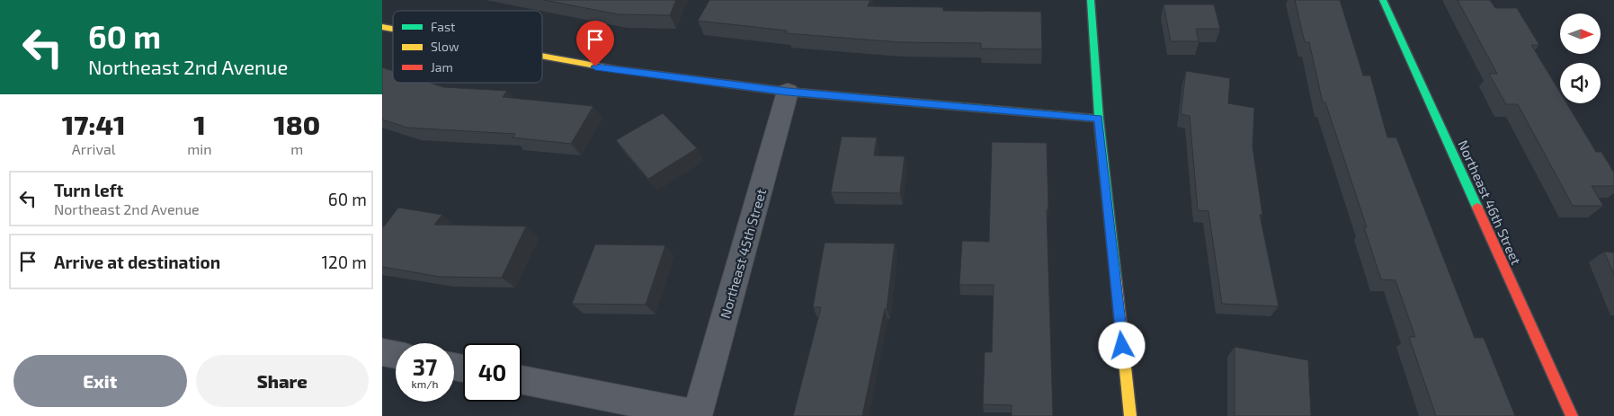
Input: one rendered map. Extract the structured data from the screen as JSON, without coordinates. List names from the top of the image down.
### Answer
{
  "streets": {
    "street": ["Northeast 46th Street", "Northeast 45th Street"]
  },
  "legend": ["Fast", "Slow", "Jam"],
  "north": "right",
  "page": {
    "turn": ["60 m", "Northeast 2nd Avenue"],
    "eta": [
      "17:41",
      "Arrival",
      "1",
      "min",
      "180",
      "m"
    ],
    "list": [
      {
        "name": "Turn left",
        "note": "Northeast 2nd Avenue",
        "value": "60 m"
      },
      {
        "name": "Arrive at destination",
        "value": "120 m"
      }
    ],
    "speed": "37 km/h",
    "limit": "40",
    "buttons": ["Exit", "Share"]
  }
}
